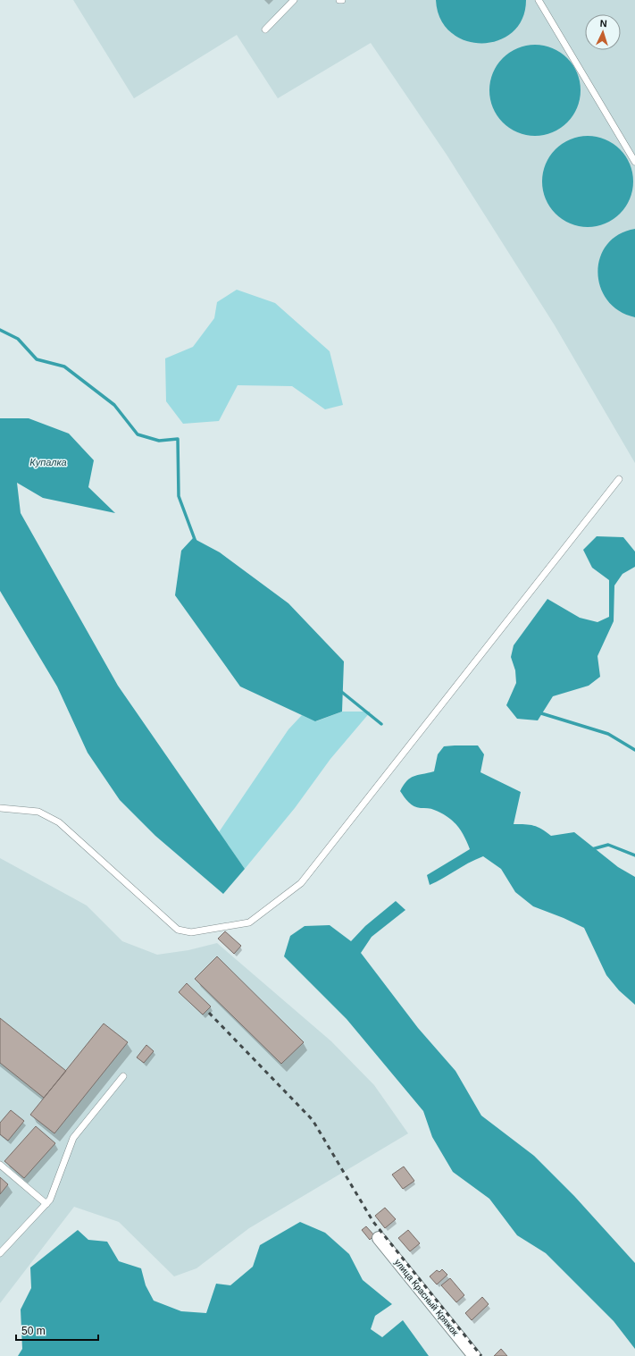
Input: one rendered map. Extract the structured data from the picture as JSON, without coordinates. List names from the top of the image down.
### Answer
{
  "streets": {
    "street": ["улица Красный Кряжок"]
  },
  "water": ["Купалка"],
  "scale_bar": "50 m",
  "north": "top"
}
